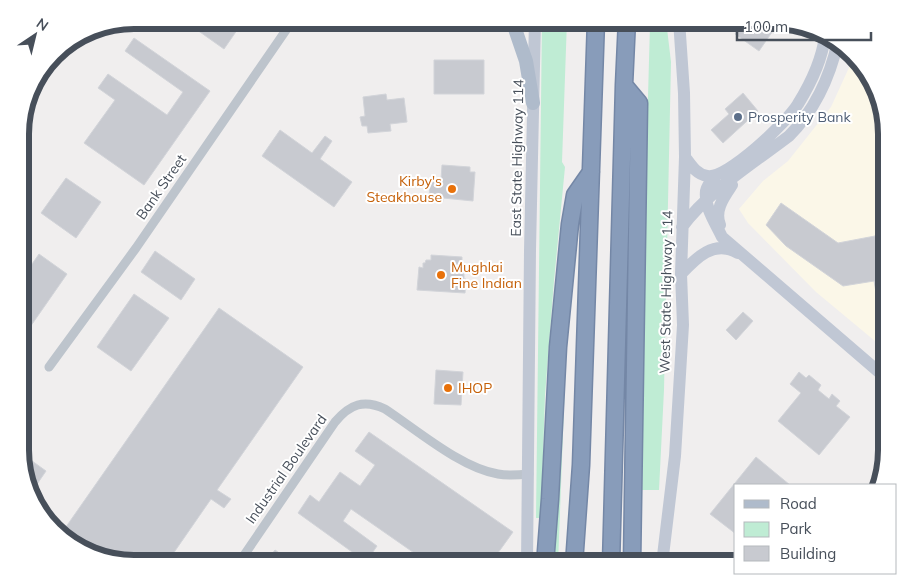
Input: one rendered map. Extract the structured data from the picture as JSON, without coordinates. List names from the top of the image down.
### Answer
{
  "streets": {
    "main road": ["East State Highway 114", "West State Highway 114"],
    "street": ["Bank Street", "Industrial Boulevard"]
  },
  "crossings": [
    ["East State Highway 114", "Industrial Boulevard"]
  ],
  "places": [
    "Prosperity Bank",
    "Kirby's Steakhouse",
    "Mughlai Fine Indian",
    "IHOP"
  ],
  "legend": ["Road", "Park", "Building"],
  "scale_bar": "100 m",
  "north": "top right"
}
